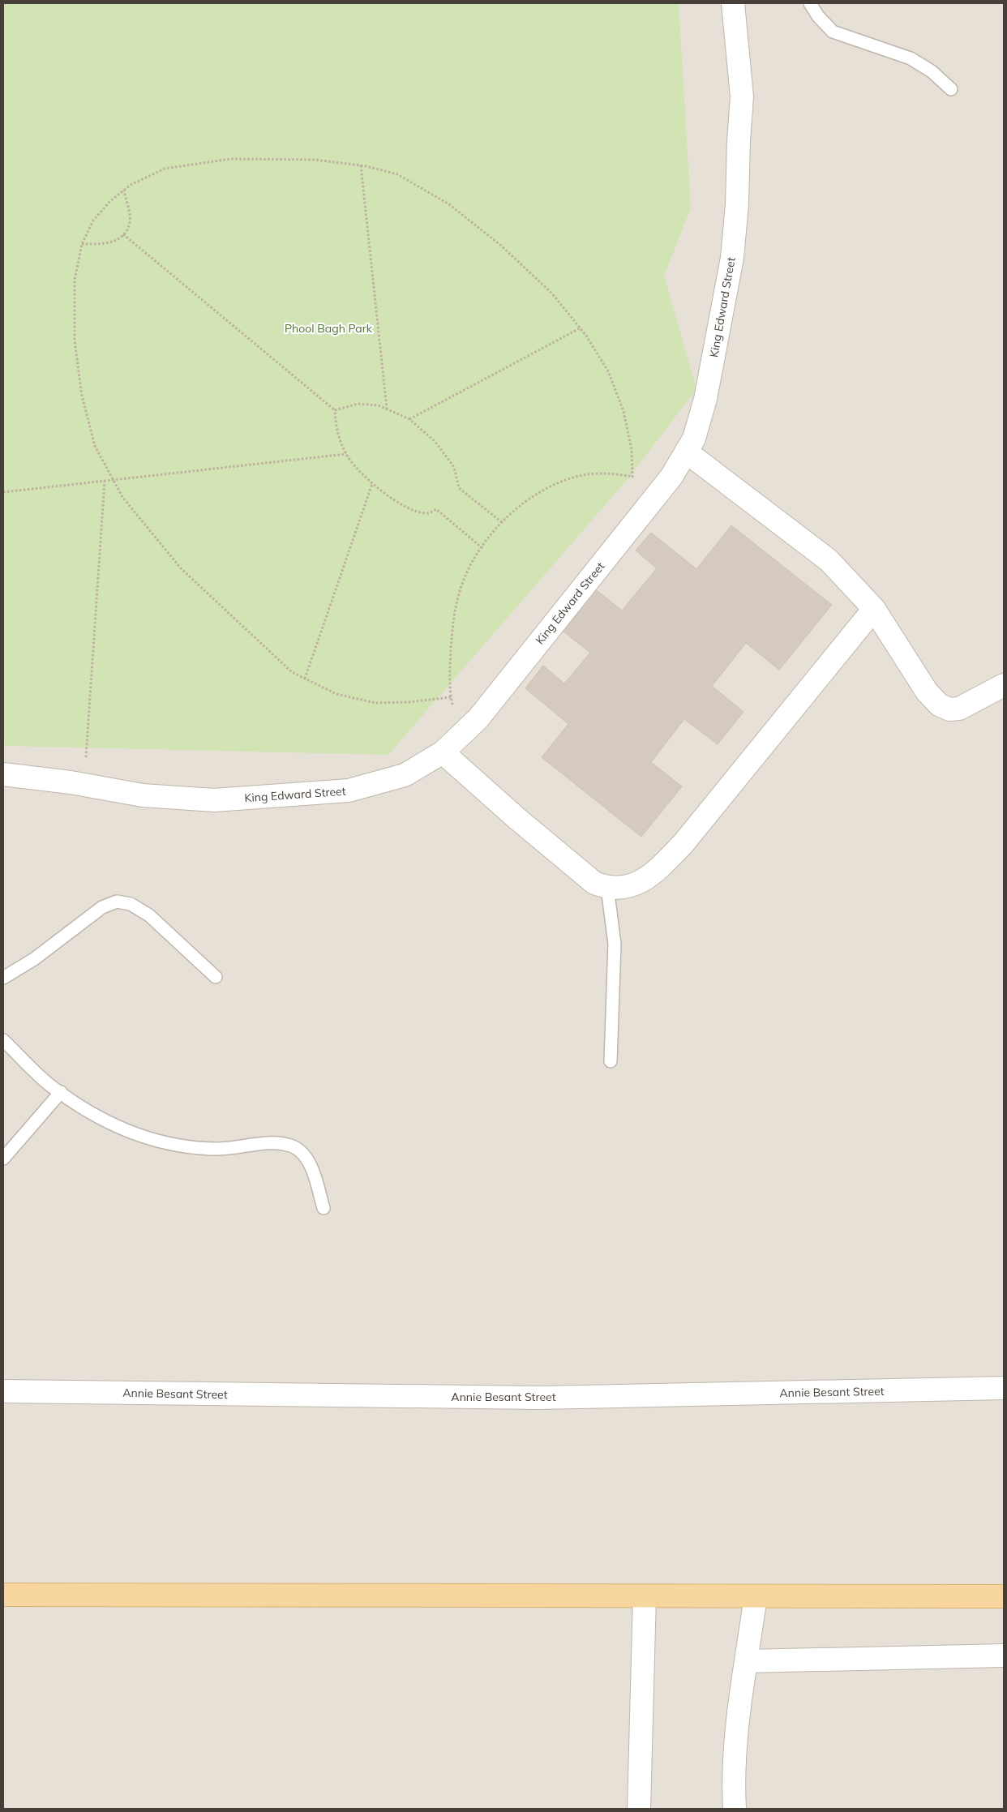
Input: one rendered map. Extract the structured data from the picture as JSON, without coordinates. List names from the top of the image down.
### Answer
{
  "streets": {
    "street": ["King Edward Street", "Annie Besant Street"]
  },
  "parks": ["Phool Bagh Park"]
}
